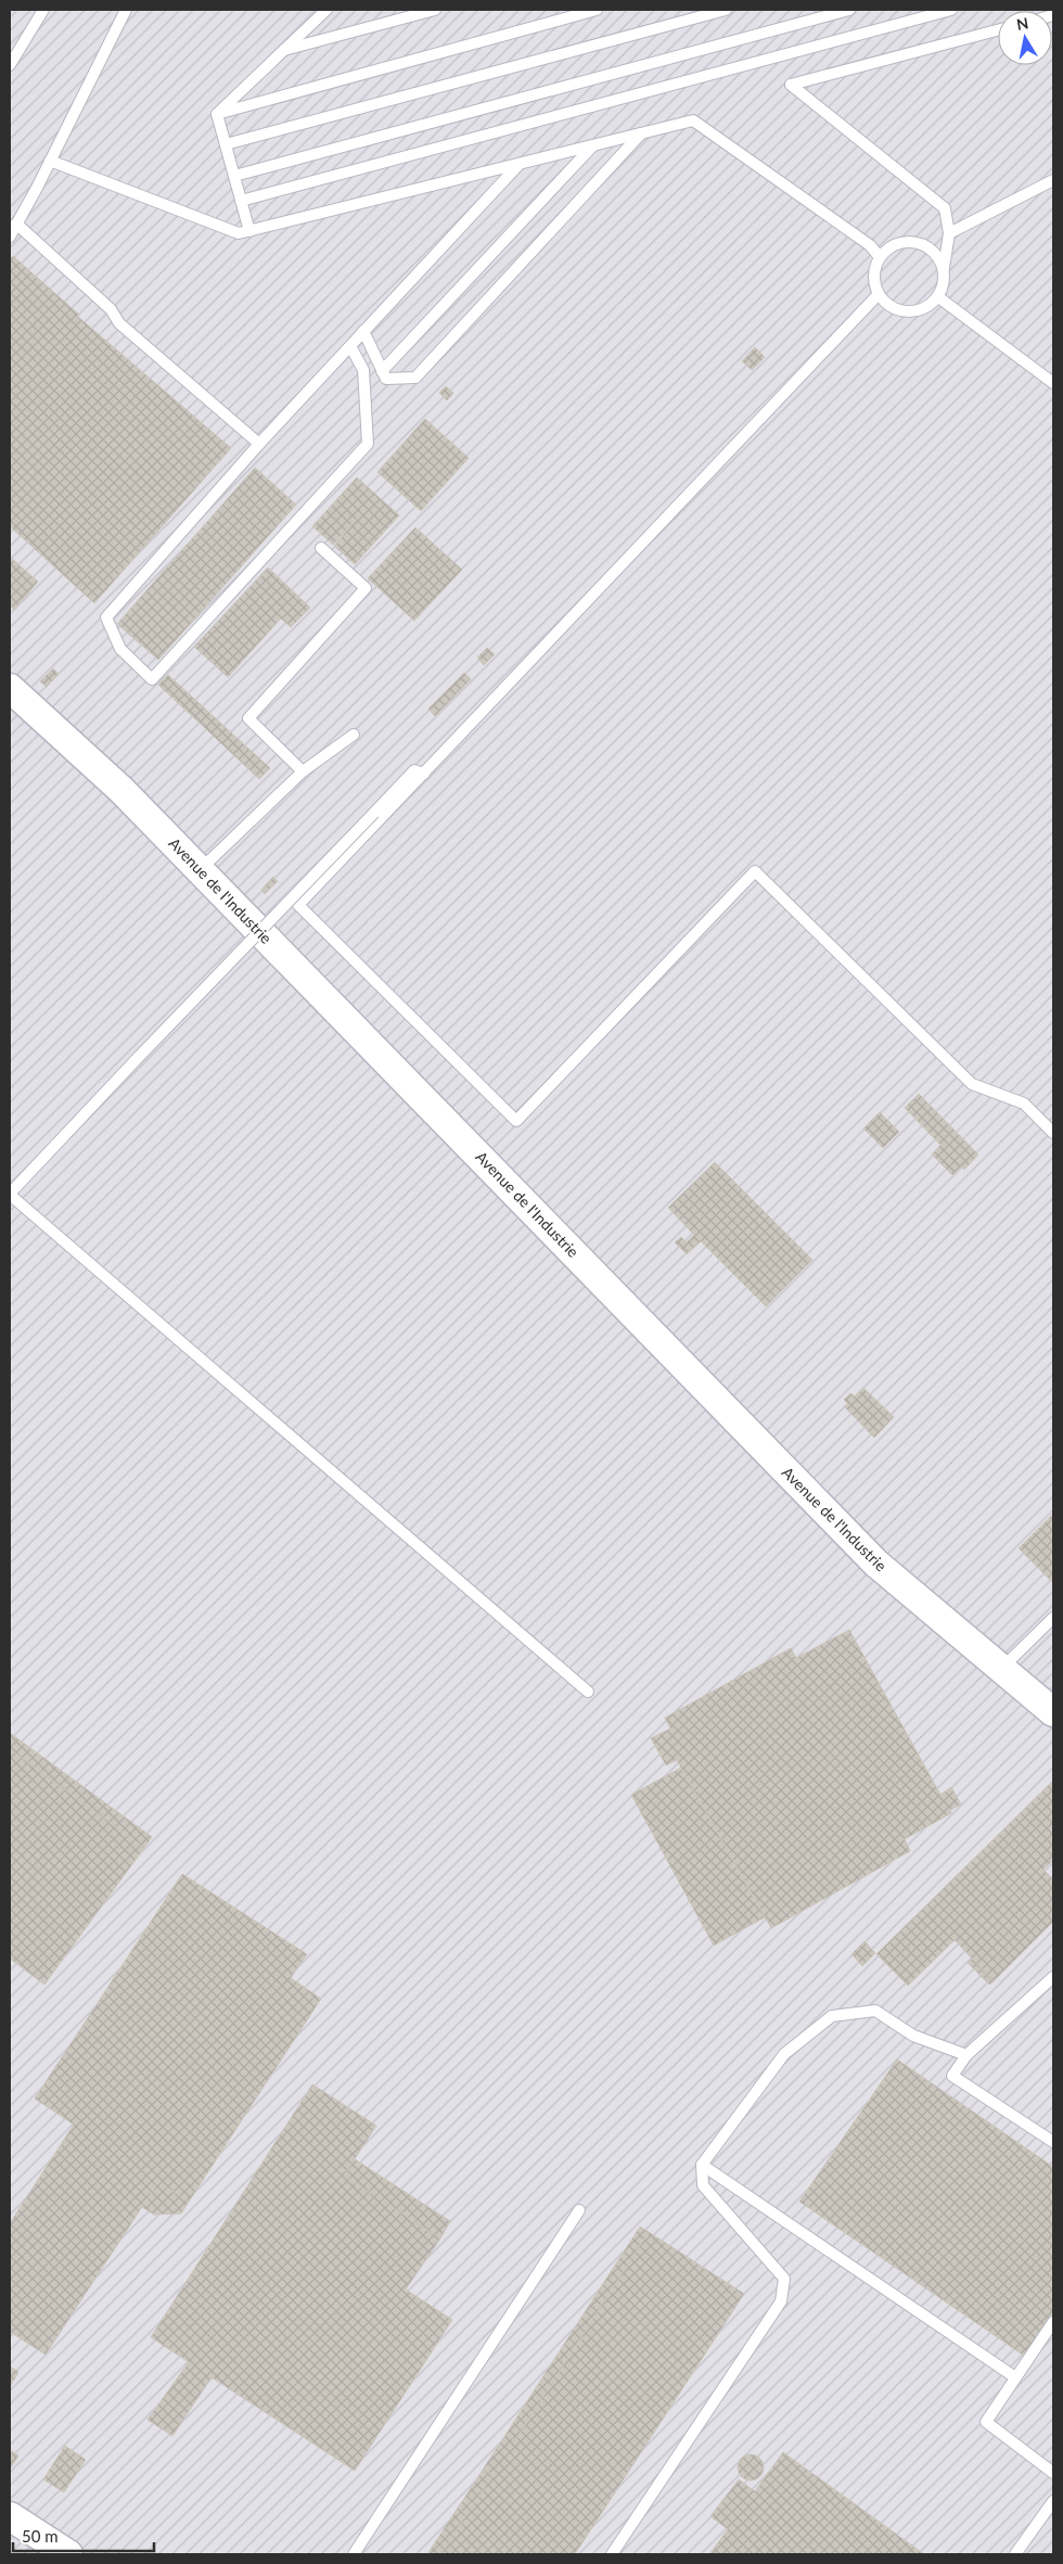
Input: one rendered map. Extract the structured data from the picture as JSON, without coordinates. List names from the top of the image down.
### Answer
{
  "streets": {
    "street": ["Avenue de l'Industrie"]
  },
  "scale_bar": "50 m",
  "north": "top"
}
